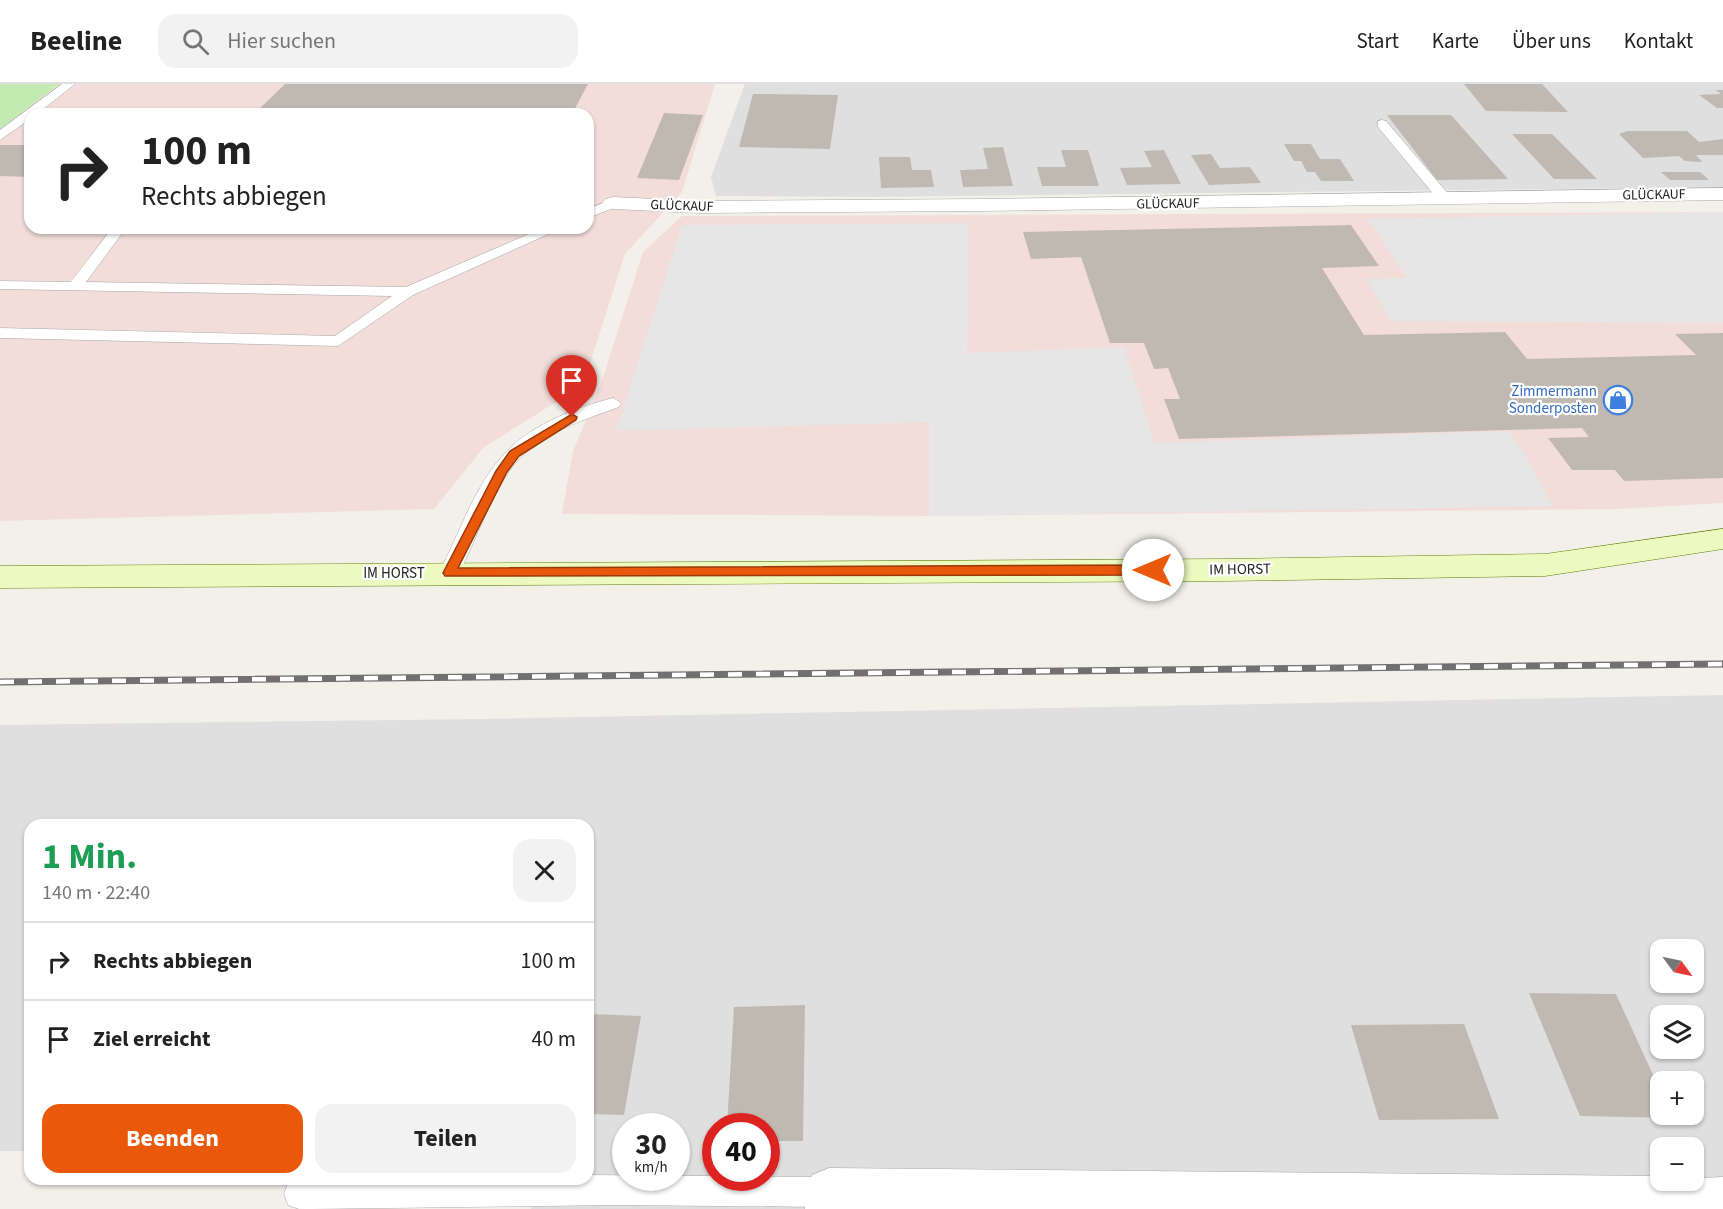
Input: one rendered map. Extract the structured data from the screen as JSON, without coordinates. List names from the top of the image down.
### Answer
{
  "streets": {
    "street": ["GLÜCKAUF", "IM HORST"]
  },
  "places": {
    "shop": ["Zimmermann Sonderposten"]
  },
  "north": "bottom right",
  "page": {
    "header": "Beeline",
    "search": "Hier suchen",
    "nav": [
      "Start",
      "Karte",
      "Über uns",
      "Kontakt"
    ],
    "turn": ["100 m", "Rechts abbiegen"],
    "heading": ["1 Min.", "140 m · 22:40"],
    "list": [
      {
        "name": "Rechts abbiegen",
        "value": "100 m"
      },
      {
        "name": "Ziel erreicht",
        "value": "40 m"
      }
    ],
    "map_buttons": ["+", "−"],
    "buttons": ["Beenden", "Teilen"],
    "speed": "30 km/h",
    "limit": "40"
  }
}
